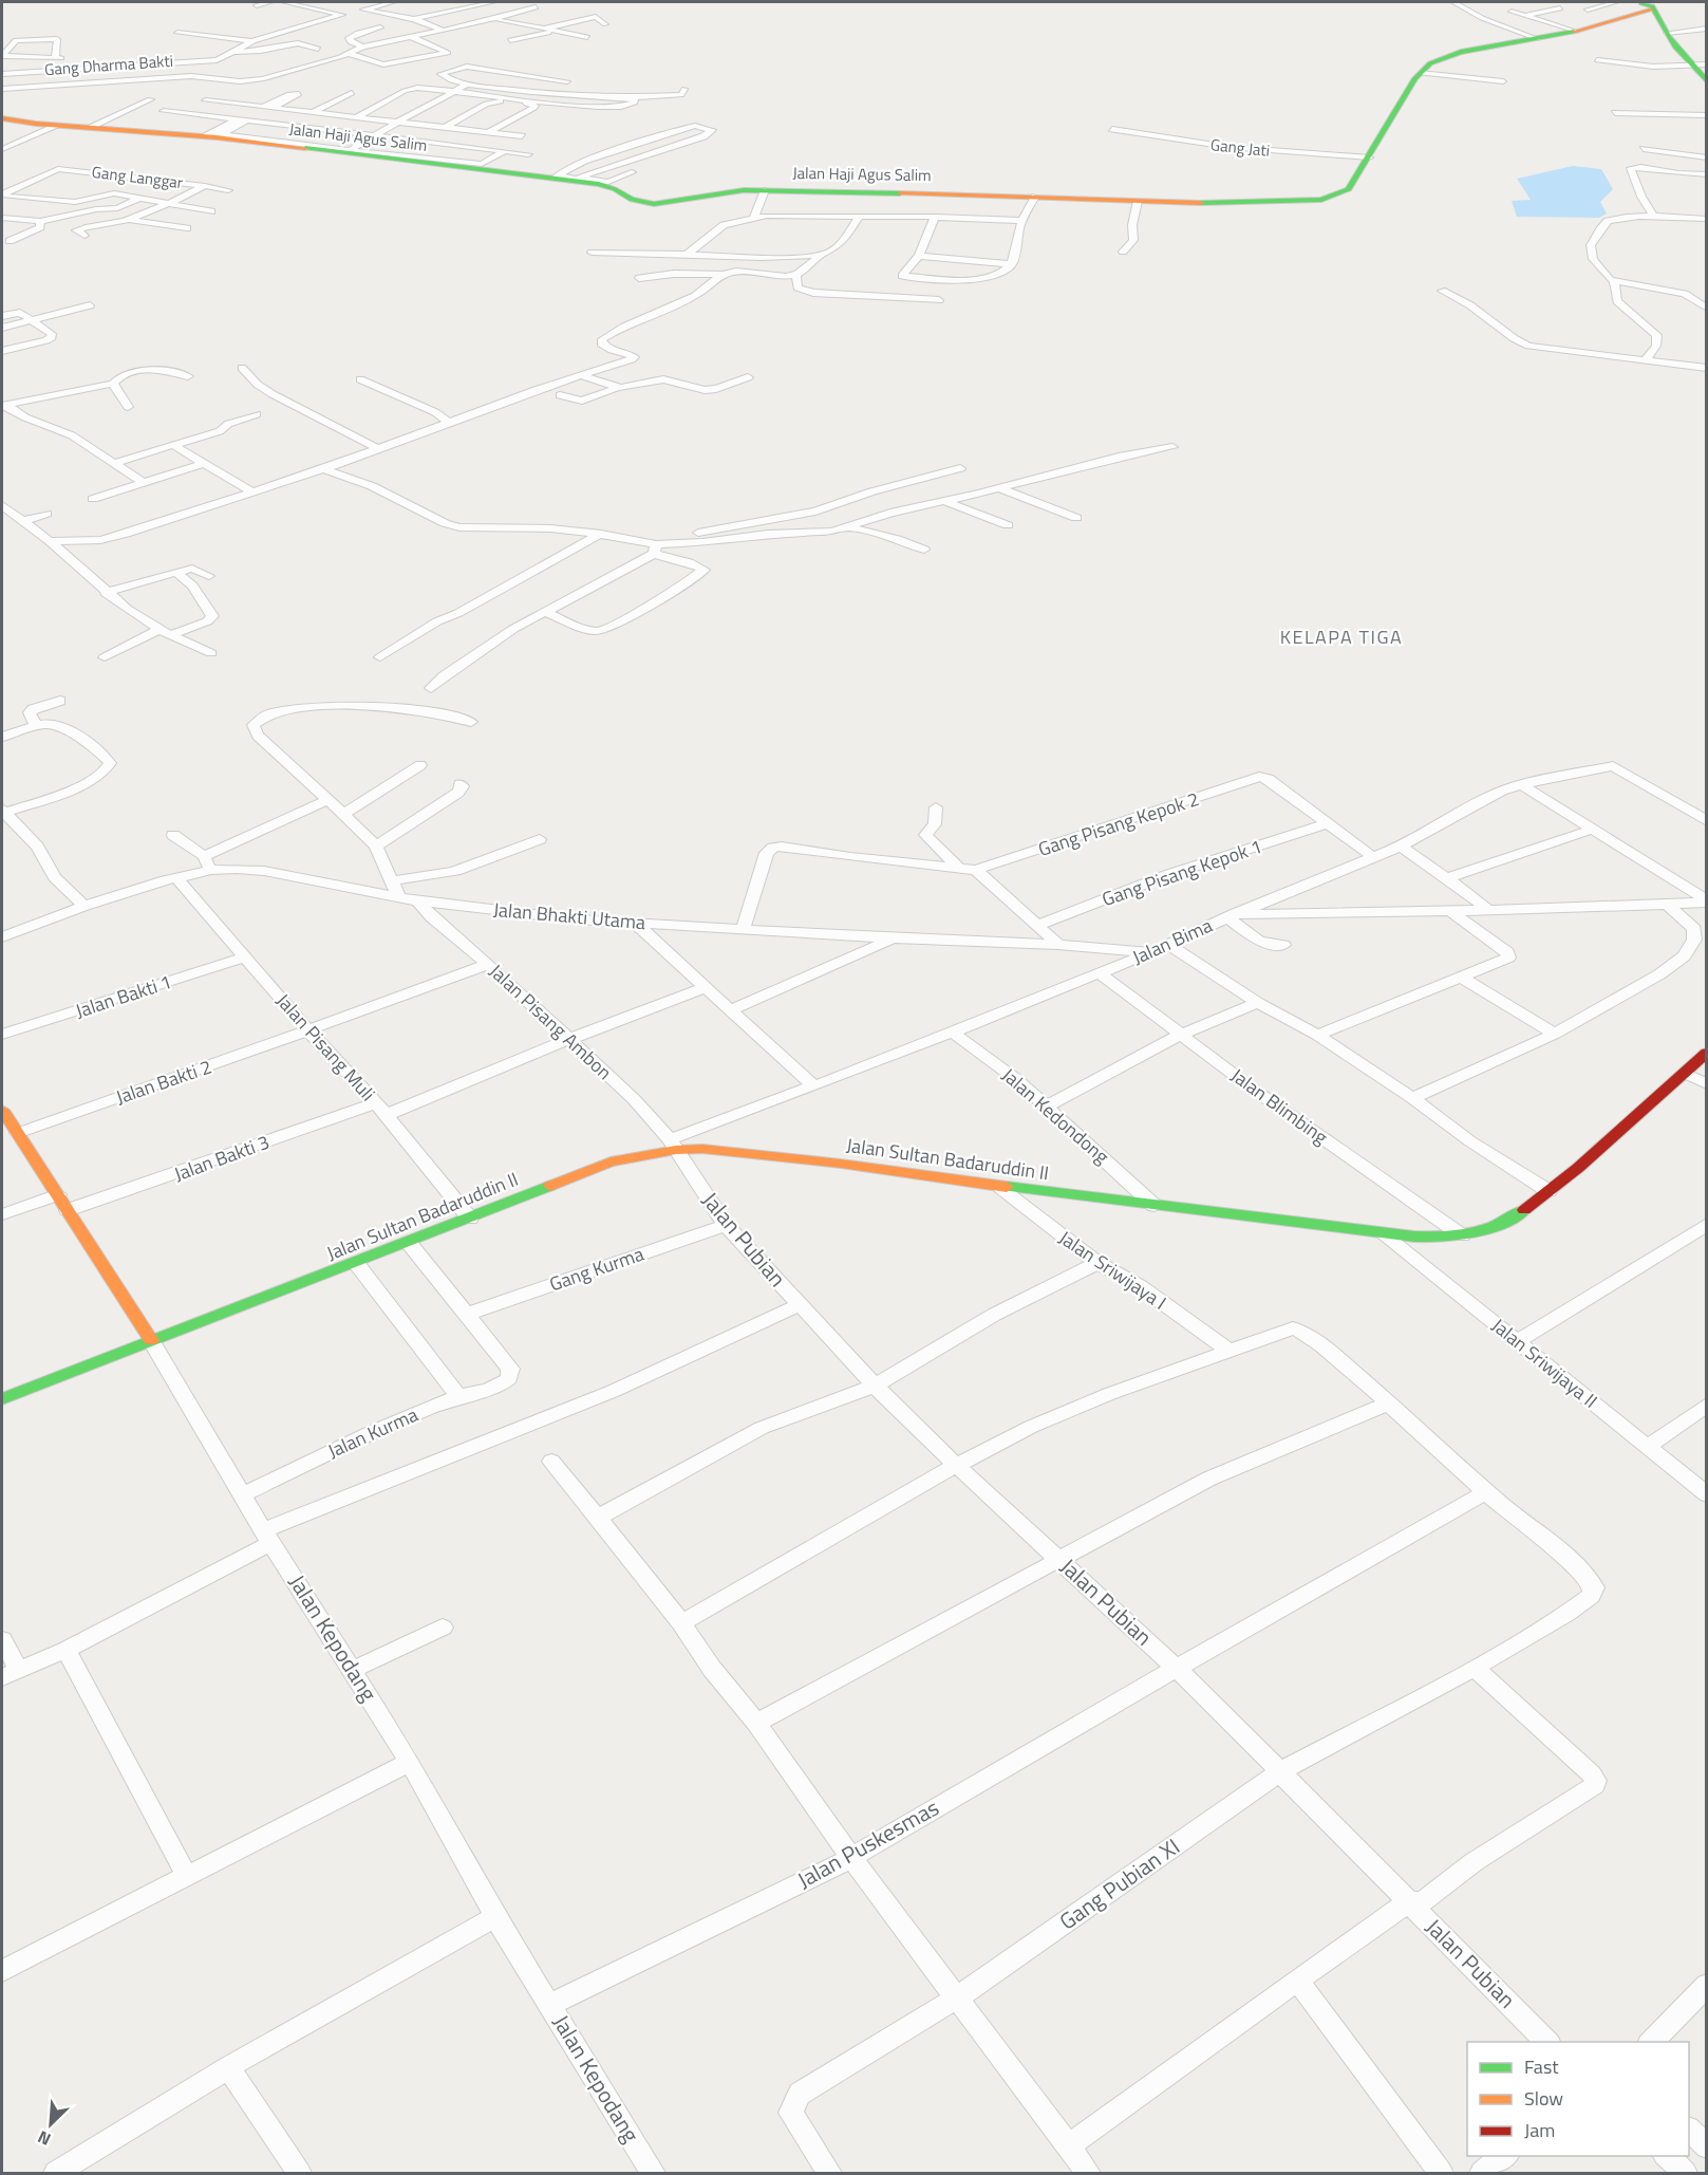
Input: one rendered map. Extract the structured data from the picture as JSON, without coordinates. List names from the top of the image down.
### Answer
{
  "streets": {
    "street": [
      "Gang Dharma Bakti",
      "Jalan Haji Agus Salim",
      "Gang Jati",
      "Gang Langgar",
      "Gang Pisang Kepok 2",
      "Gang Pisang Kepok 1",
      "Jalan Bhakti Utama",
      "Jalan Bima",
      "Jalan Bakti 1",
      "Jalan Pisang Ambon",
      "Jalan Pisang Muli",
      "Jalan Bakti 2",
      "Jalan Blimbing",
      "Jalan Kedondong",
      "Jalan Bakti 3",
      "Jalan Sultan Badaruddin II",
      "Jalan Pubian",
      "Gang Kurma",
      "Jalan Sriwijaya I",
      "Jalan Sriwijaya II",
      "Jalan Kurma",
      "Jalan Kepodang",
      "Jalan Puskesmas",
      "Gang Pubian XI"
    ]
  },
  "crossings": [
    ["Jalan Haji Agus Salim", "Gang Jati"],
    ["Gang Pisang Kepok 2", "Gang Pisang Kepok 1"],
    ["Jalan Bhakti Utama", "Jalan Bima"],
    ["Jalan Bhakti Utama", "Jalan Pisang Ambon"],
    ["Jalan Bhakti Utama", "Jalan Pisang Muli"],
    ["Jalan Bima", "Jalan Pisang Ambon"],
    ["Jalan Bima", "Jalan Blimbing"],
    ["Jalan Bima", "Jalan Kedondong"],
    ["Jalan Bima", "Jalan Sultan Badaruddin II"],
    ["Jalan Bima", "Jalan Pubian"],
    ["Jalan Bakti 1", "Jalan Pisang Muli"],
    ["Jalan Pisang Ambon", "Jalan Bakti 2"],
    ["Jalan Pisang Ambon", "Jalan Bakti 3"],
    ["Jalan Pisang Ambon", "Jalan Sultan Badaruddin II"],
    ["Jalan Pisang Ambon", "Jalan Pubian"],
    ["Jalan Pisang Muli", "Jalan Bakti 2"],
    ["Jalan Pisang Muli", "Jalan Bakti 3"],
    ["Jalan Pisang Muli", "Jalan Sultan Badaruddin II"],
    ["Jalan Bakti 2", "Jalan Kepodang"],
    ["Jalan Blimbing", "Jalan Sultan Badaruddin II"],
    ["Jalan Kedondong", "Jalan Sultan Badaruddin II"],
    ["Jalan Bakti 3", "Jalan Kepodang"],
    ["Jalan Sultan Badaruddin II", "Jalan Pubian"],
    ["Jalan Sultan Badaruddin II", "Jalan Sriwijaya I"],
    ["Jalan Sultan Badaruddin II", "Jalan Sriwijaya II"],
    ["Jalan Sultan Badaruddin II", "Jalan Kepodang"],
    ["Jalan Pubian", "Gang Kurma"],
    ["Jalan Pubian", "Jalan Puskesmas"],
    ["Jalan Pubian", "Gang Pubian XI"],
    ["Gang Kurma", "Jalan Kurma"],
    ["Jalan Kurma", "Jalan Kepodang"],
    ["Jalan Kepodang", "Jalan Puskesmas"],
    ["Jalan Puskesmas", "Gang Pubian XI"]
  ],
  "districts": ["KELAPA TIGA"],
  "legend": ["Fast", "Slow", "Jam"],
  "north": "bottom left"
}
